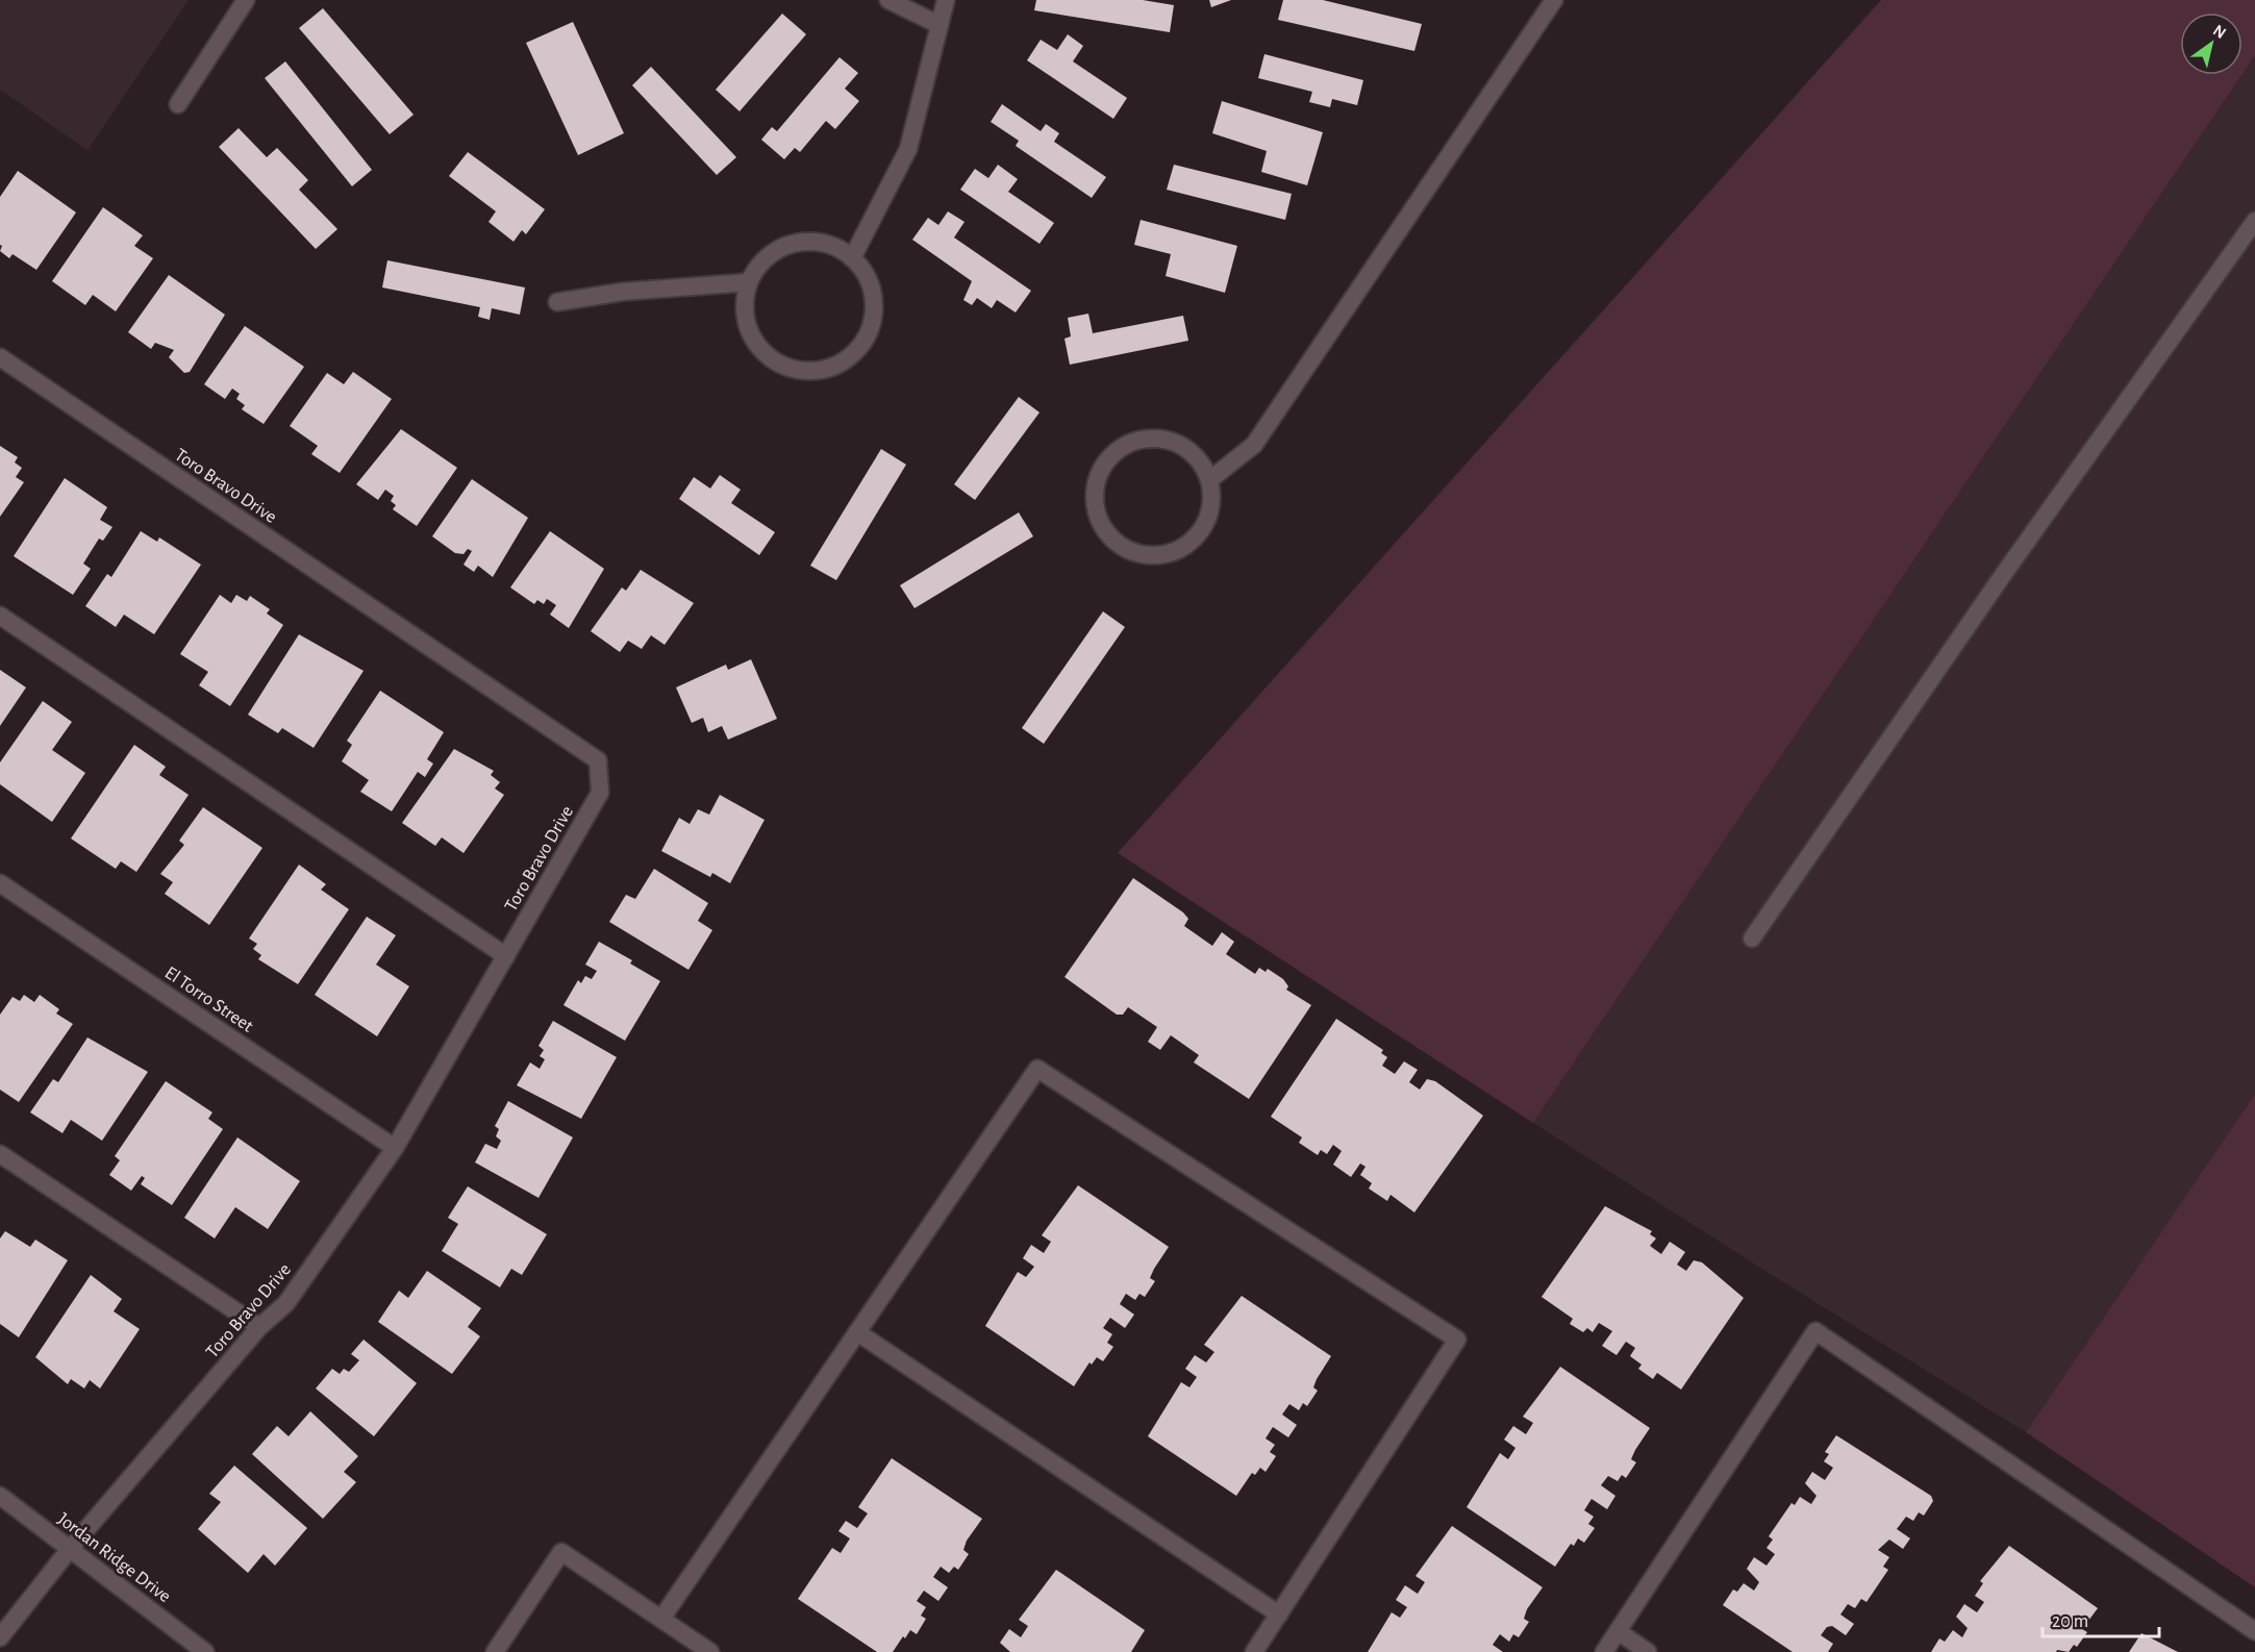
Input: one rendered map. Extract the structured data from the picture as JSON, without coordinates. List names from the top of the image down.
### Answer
{
  "streets": {
    "street": ["Toro Bravo Drive", "El Torro Street", "Jordan Ridge Drive"]
  },
  "crossings": [
    ["Toro Bravo Drive", "El Torro Street"],
    ["Toro Bravo Drive", "Jordan Ridge Drive"]
  ],
  "scale_bar": "20 m",
  "north": "top right"
}
